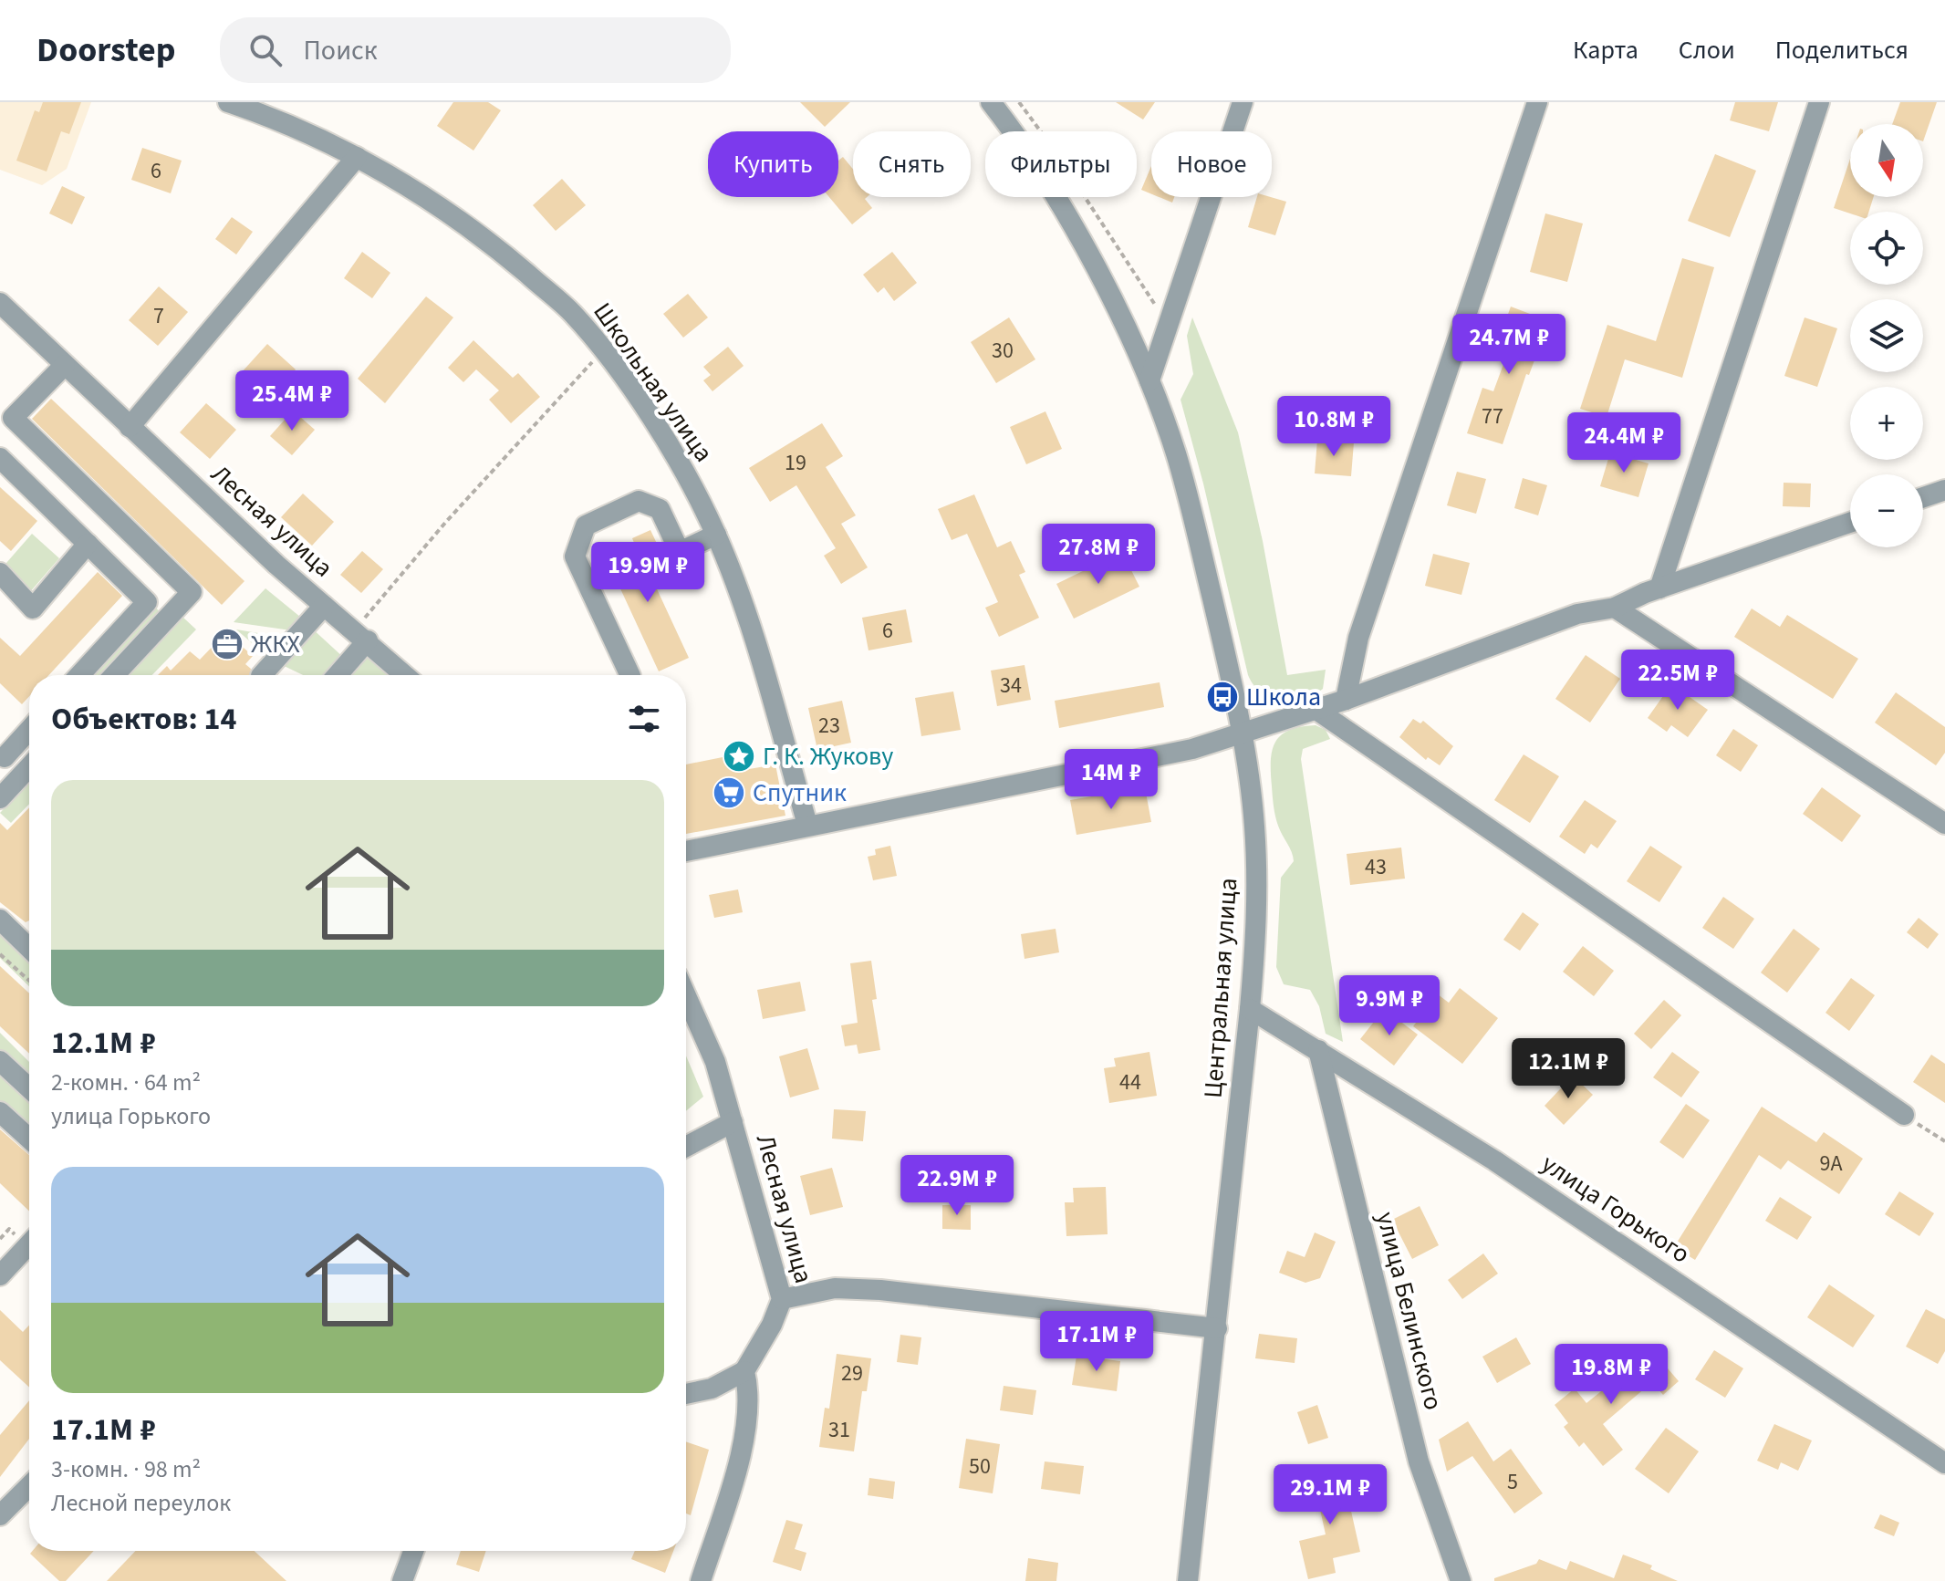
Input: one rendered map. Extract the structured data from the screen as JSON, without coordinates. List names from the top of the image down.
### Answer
{
  "streets": {
    "street": [
      "Школьная улица",
      "Лесная улица",
      "Центральная улица",
      "улица Горького",
      "улица Белинского"
    ]
  },
  "crossings": [
    ["Центральная улица", "улица Горького"],
    ["улица Горького", "улица Белинского"]
  ],
  "places": {
    "office": ["ЖКХ"],
    "bus stop": ["Школа"],
    "place": ["Г. К. Жукову"],
    "supermarket": ["Спутник"]
  },
  "house_numbers": [
    "6",
    "7",
    "30",
    "77",
    "19",
    "6",
    "34",
    "23",
    "43",
    "44",
    "9А",
    "29",
    "31",
    "50",
    "5"
  ],
  "north": "bottom",
  "page": {
    "header": "Doorstep",
    "search": "Поиск",
    "nav": ["Карта", "Слои", "Поделиться"],
    "map_buttons": ["+", "−"],
    "chip": [
      "Купить",
      "Снять",
      "Фильтры",
      "Новое"
    ],
    "price": [
      "24.7M ₽",
      "25.4M ₽",
      "10.8M ₽",
      "24.4M ₽",
      "27.8M ₽",
      "19.9M ₽",
      "22.5M ₽",
      "14M ₽",
      "9.9M ₽",
      "12.1M ₽",
      "22.9M ₽",
      "17.1M ₽",
      "19.8M ₽",
      "29.1M ₽"
    ],
    "heading": "Объектов: 14",
    "list": [
      {
        "name": "12.1M ₽",
        "note": "2-комн. · 64 m² · улица Горького"
      },
      {
        "name": "17.1M ₽",
        "note": "3-комн. · 98 m² · Лесной переулок"
      }
    ]
  }
}
